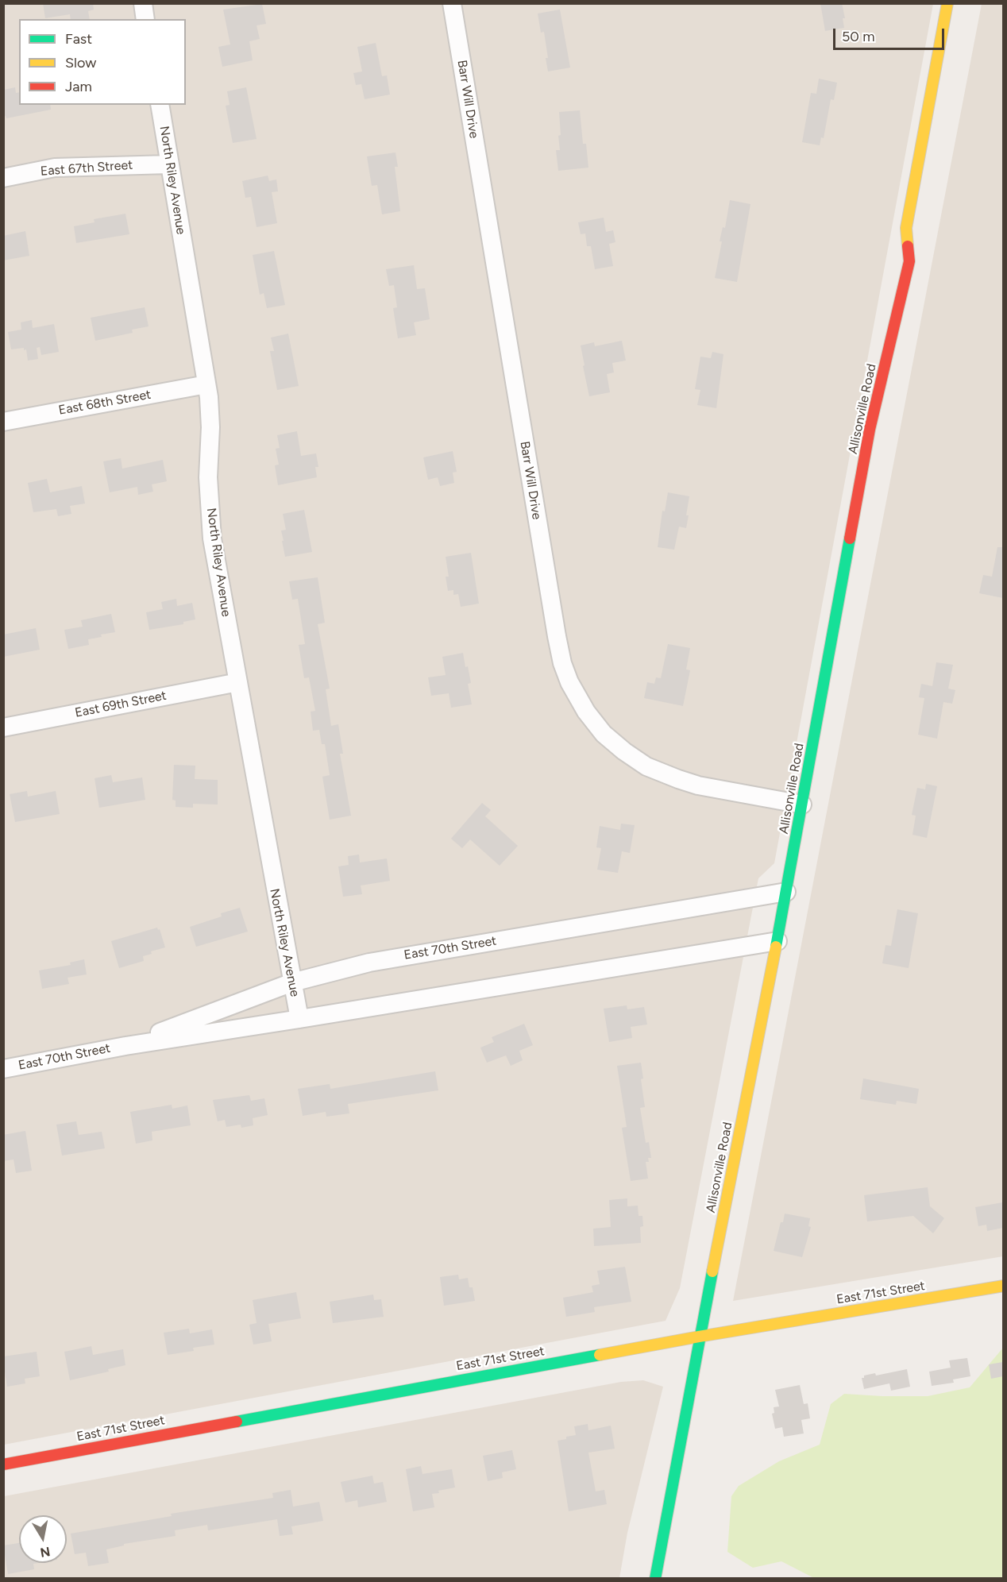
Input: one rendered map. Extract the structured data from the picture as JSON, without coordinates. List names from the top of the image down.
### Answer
{
  "streets": {
    "main road": ["Allisonville Road", "East 71st Street"],
    "street": [
      "Barr Will Drive",
      "East 67th Street",
      "North Riley Avenue",
      "East 68th Street",
      "East 69th Street",
      "East 70th Street"
    ]
  },
  "crossings": [
    ["Barr Will Drive", "Allisonville Road"],
    ["East 67th Street", "North Riley Avenue"],
    ["North Riley Avenue", "East 68th Street"],
    ["North Riley Avenue", "East 69th Street"],
    ["North Riley Avenue", "East 70th Street"],
    ["Allisonville Road", "East 70th Street"],
    ["Allisonville Road", "East 71st Street"]
  ],
  "legend": ["Fast", "Slow", "Jam"],
  "scale_bar": "50 m",
  "north": "bottom"
}
